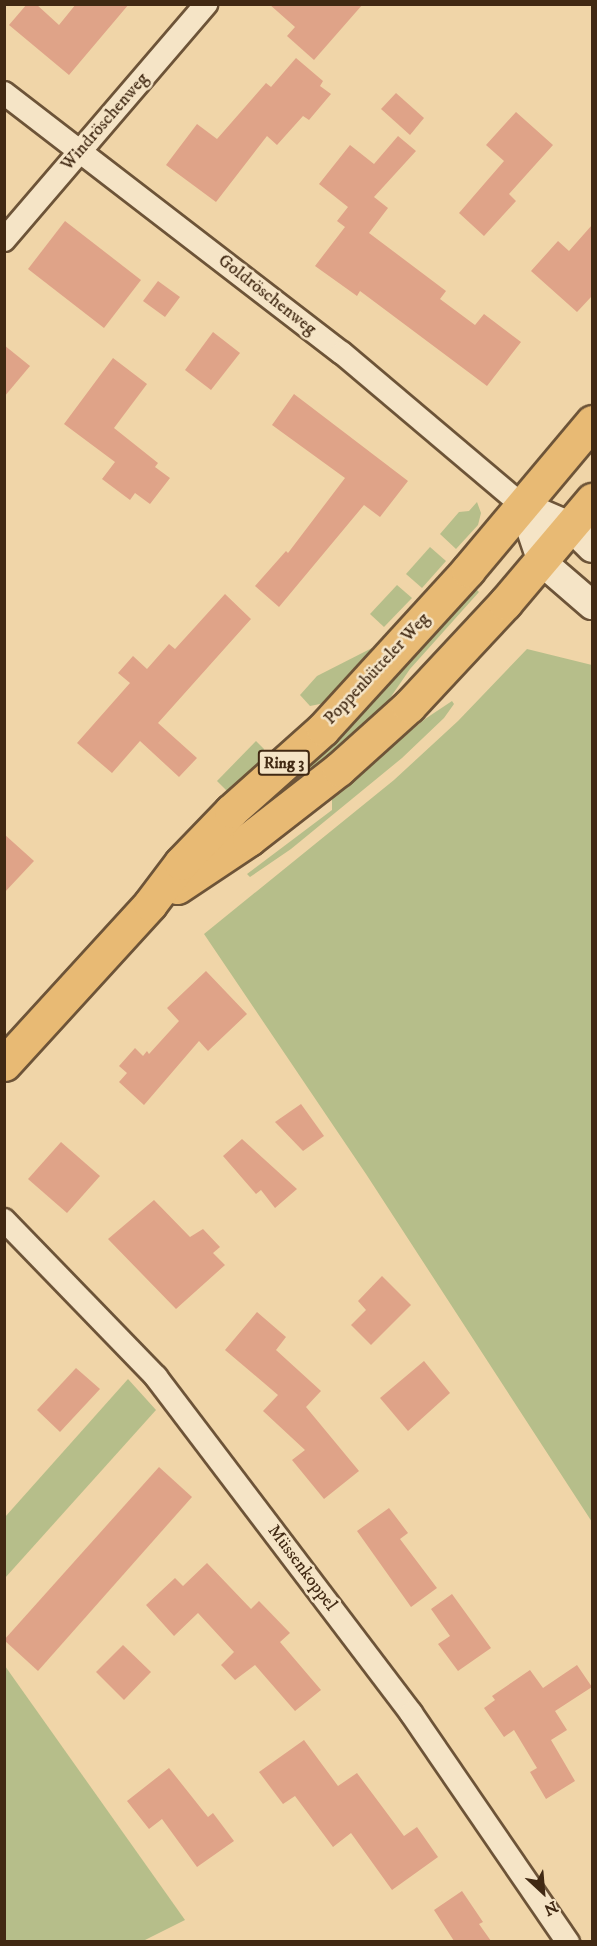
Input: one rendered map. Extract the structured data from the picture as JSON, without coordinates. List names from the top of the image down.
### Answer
{
  "streets": {
    "main road": ["Poppenbütteler Weg", "Ring 3"],
    "street": ["Windröschenweg", "Goldröschenweg", "Müssenkoppel"]
  },
  "crossings": [
    ["Windröschenweg", "Goldröschenweg"],
    ["Goldröschenweg", "Poppenbütteler Weg"]
  ],
  "north": "bottom right"
}
